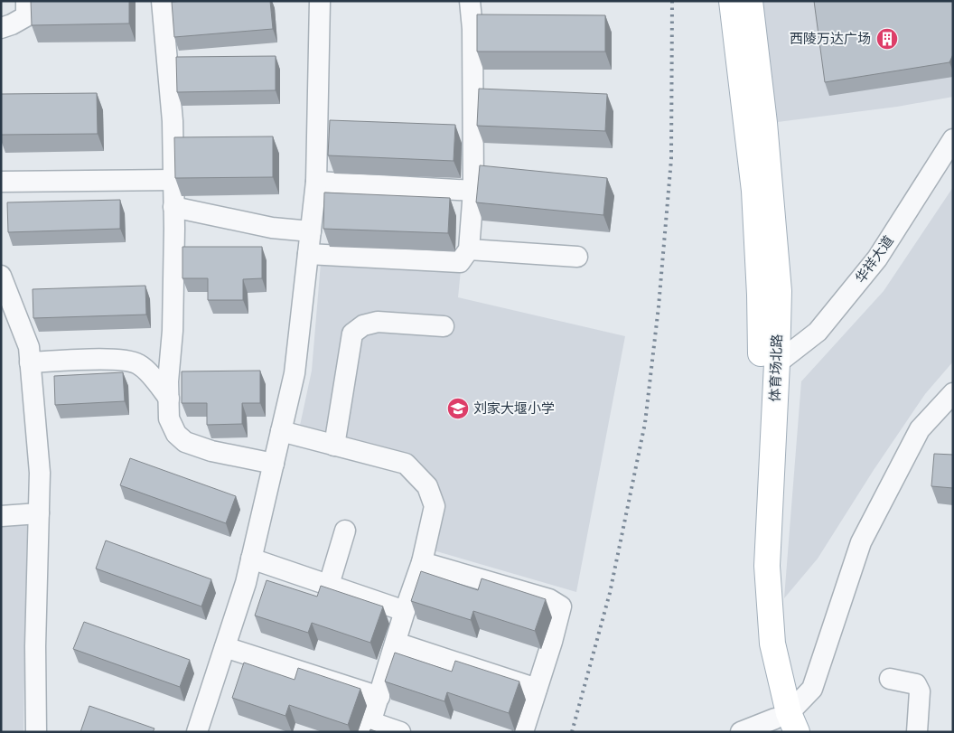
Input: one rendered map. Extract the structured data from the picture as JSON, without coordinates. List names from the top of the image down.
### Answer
{
  "streets": {
    "main road": ["体育场北路"],
    "street": ["华祥大道"]
  },
  "crossings": [
    ["华祥大道", "体育场北路"]
  ],
  "places": {
    "building": ["西陵万达广场"],
    "school or university": ["刘家大堰小学"]
  }
}
